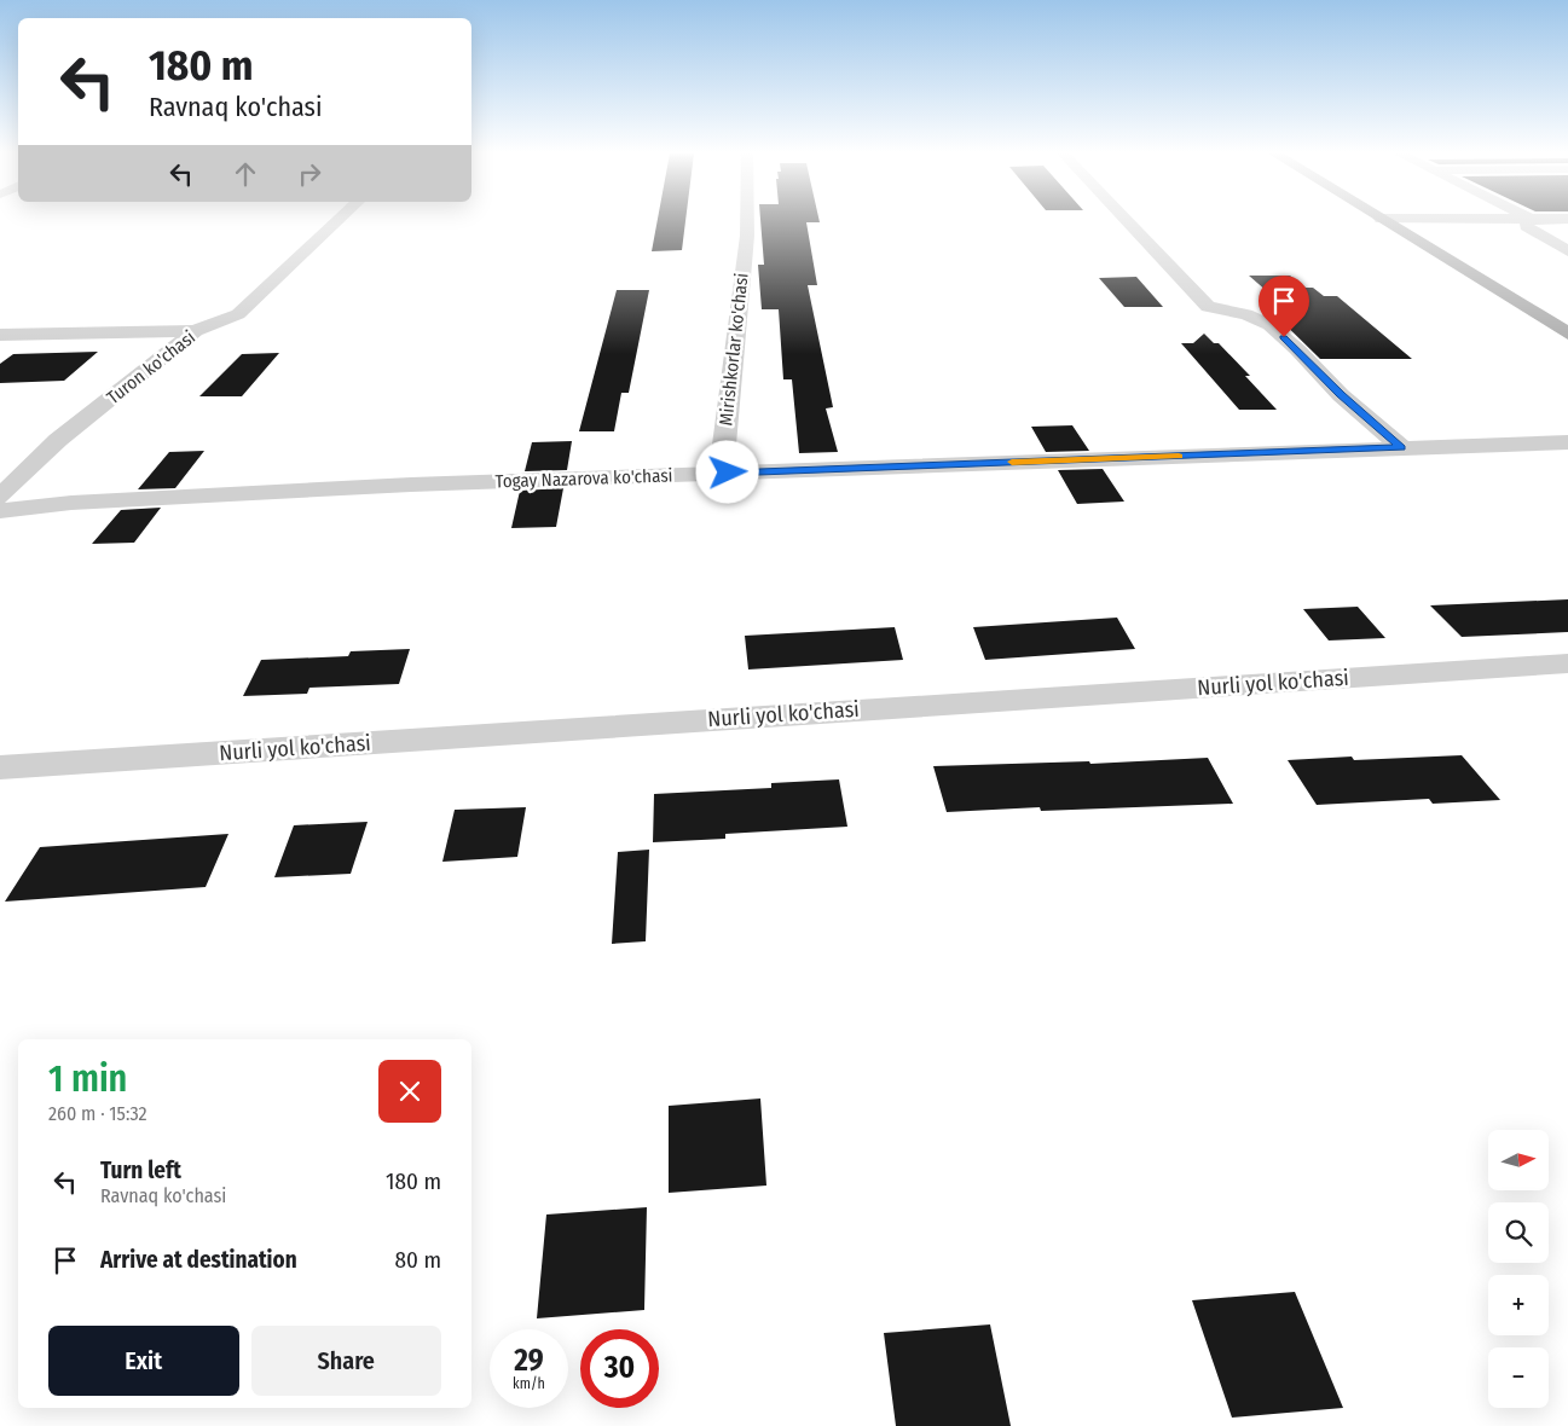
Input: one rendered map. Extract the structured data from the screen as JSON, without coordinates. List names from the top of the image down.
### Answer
{
  "streets": {
    "street": [
      "Mirishkorlar ko'chasi",
      "Turon ko'chasi",
      "Togay Nazarova ko'chasi",
      "Nurli yol ko'chasi"
    ]
  },
  "crossings": [
    ["Mirishkorlar ko'chasi", "Togay Nazarova ko'chasi"]
  ],
  "north": "right",
  "page": {
    "turn": ["180 m", "Ravnaq ko'chasi"],
    "heading": ["1 min", "260 m · 15:32"],
    "map_buttons": ["+", "−"],
    "list": [
      {
        "name": "Turn left",
        "note": "Ravnaq ko'chasi",
        "value": "180 m"
      },
      {
        "name": "Arrive at destination",
        "value": "80 m"
      }
    ],
    "buttons": ["Exit", "Share"],
    "speed": "29 km/h",
    "limit": "30"
  }
}
